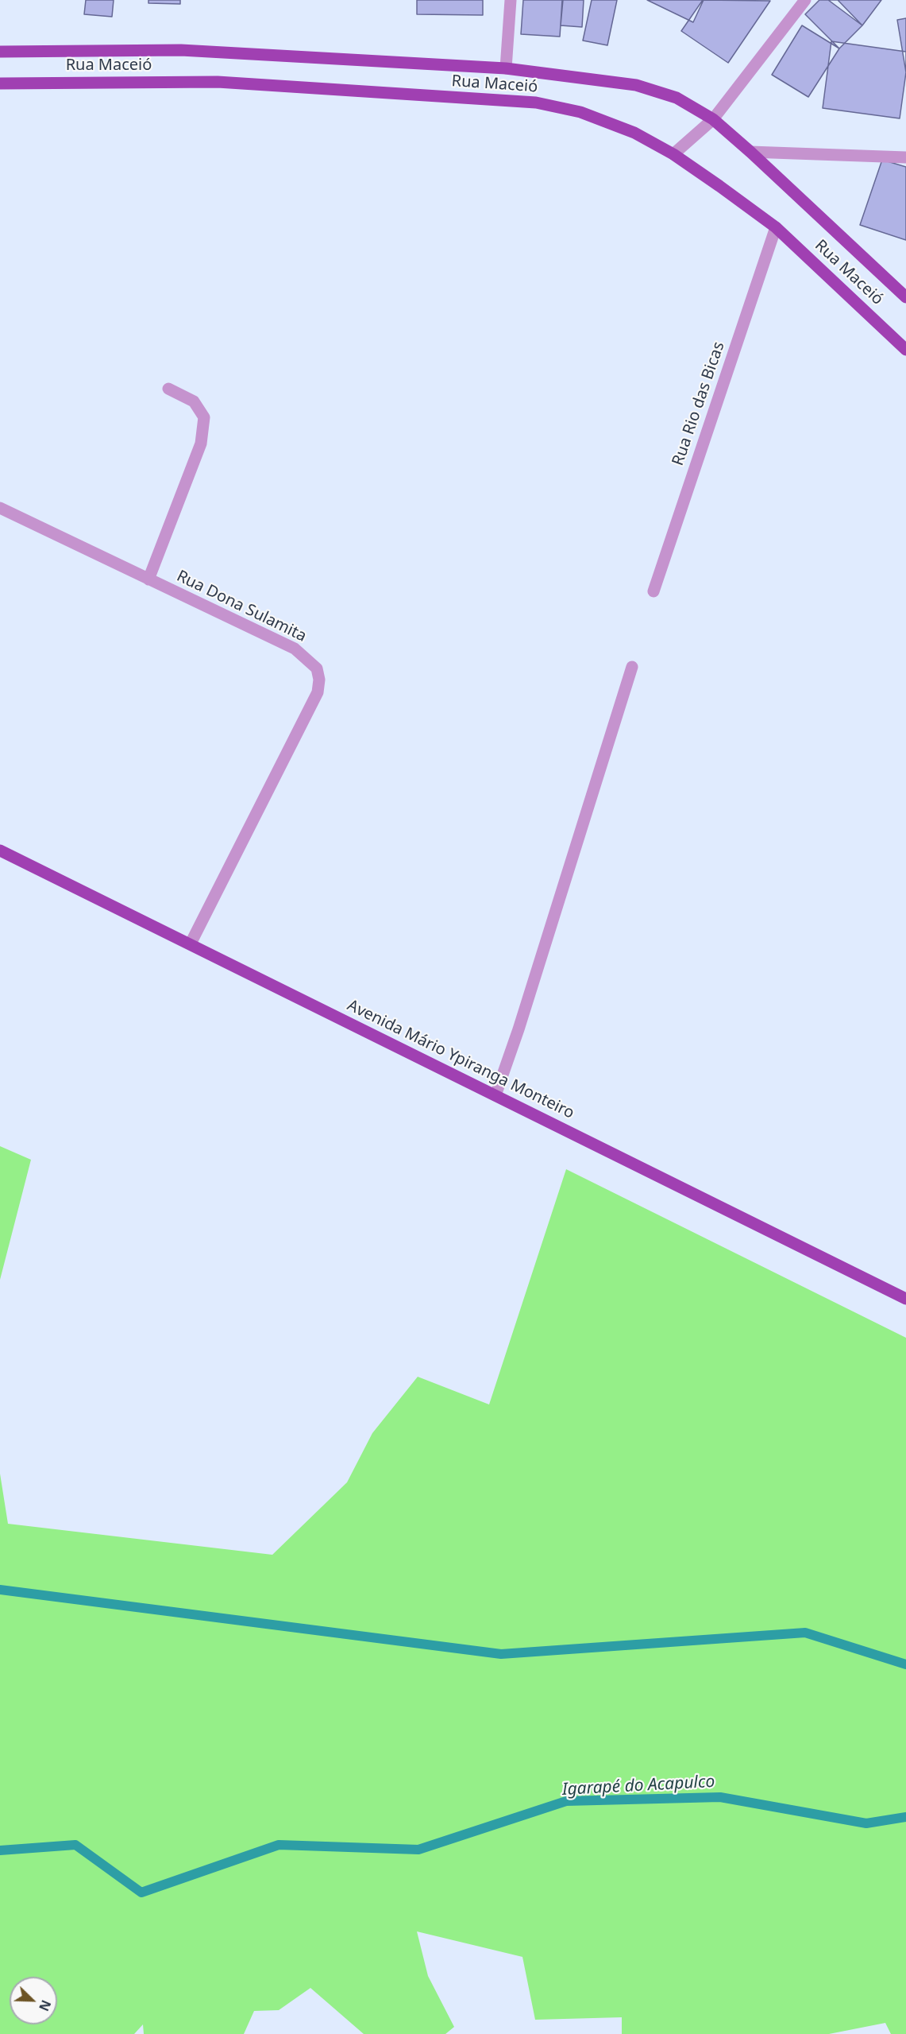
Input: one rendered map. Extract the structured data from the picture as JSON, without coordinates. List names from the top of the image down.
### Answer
{
  "streets": {
    "main road": ["Rua Maceió", "Avenida Mário Ypiranga Monteiro"],
    "street": ["Rua Rio das Bicas", "Rua Dona Sulamita"]
  },
  "crossings": [
    ["Rua Maceió", "Rua Rio das Bicas"],
    ["Rua Dona Sulamita", "Avenida Mário Ypiranga Monteiro"]
  ],
  "water": ["Igarapé do Acapulco"],
  "north": "bottom right"
}
